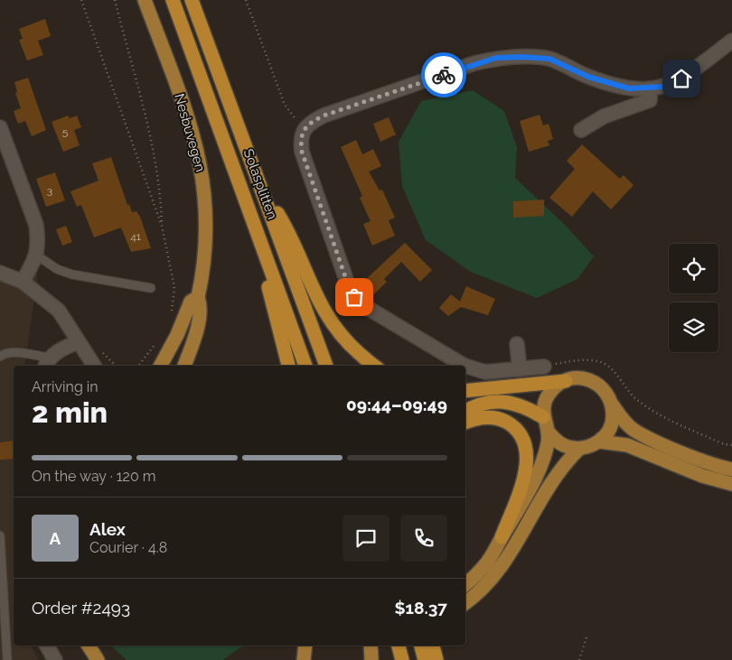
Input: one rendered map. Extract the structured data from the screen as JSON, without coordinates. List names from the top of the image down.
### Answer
{
  "streets": {
    "highway": ["Solasplitten"],
    "main road": ["Nesbuvegen"]
  },
  "house_numbers": ["5", "3", "41"],
  "page": {
    "heading": ["2 min", "Arriving in", "09:44–09:49"],
    "panel": [
      "Alex",
      "Courier · 4.8",
      "Order #2493",
      "$18.37"
    ],
    "bar": "On the way · 120 m",
    "round": "A"
  }
}
